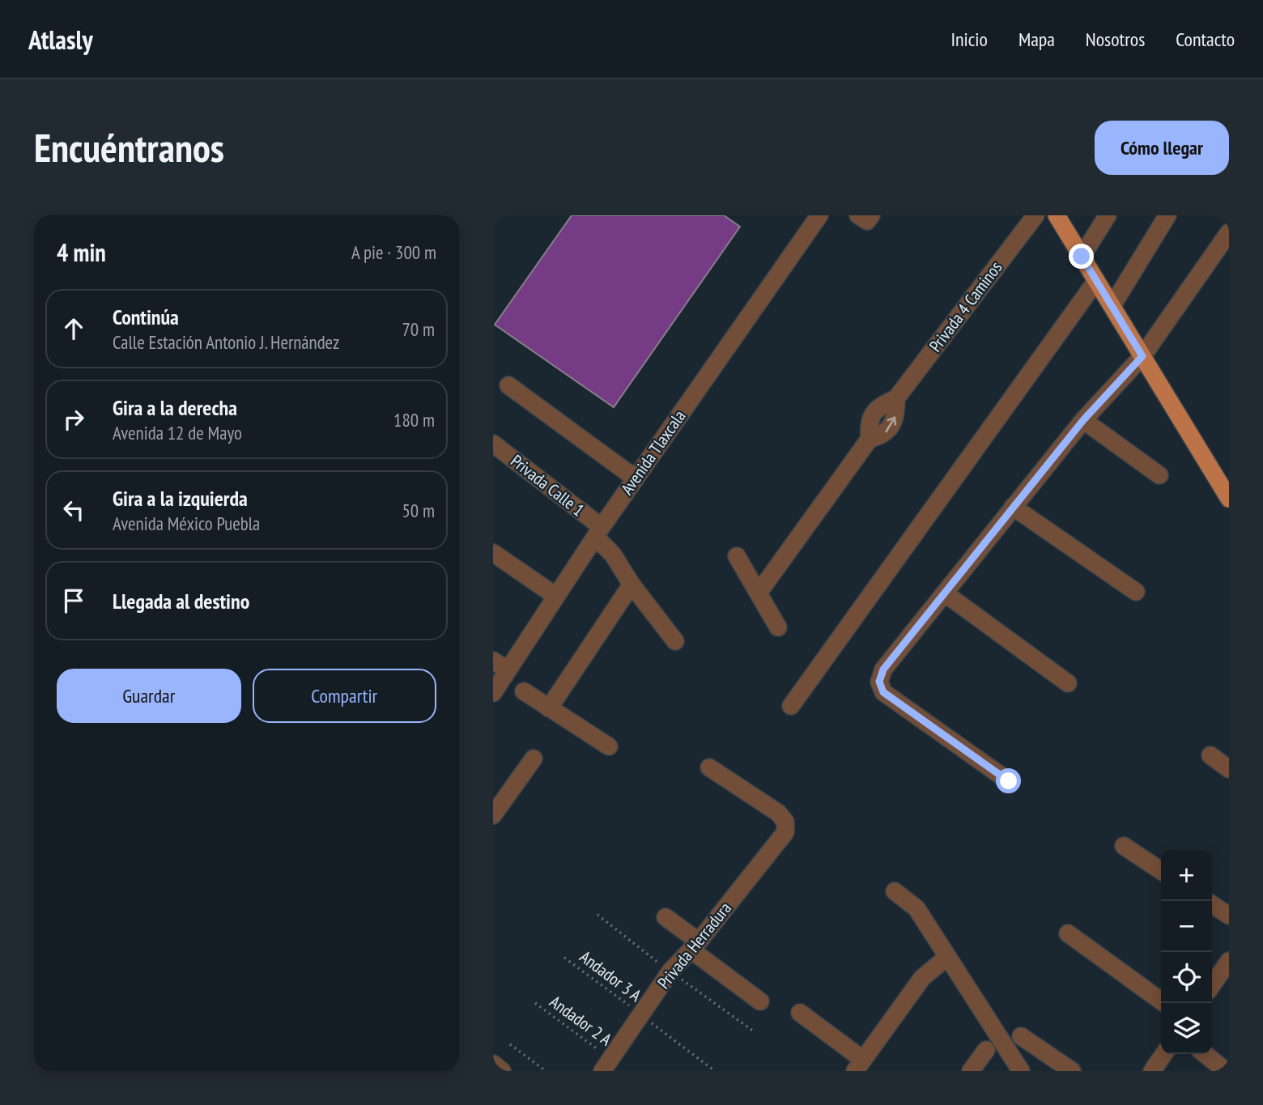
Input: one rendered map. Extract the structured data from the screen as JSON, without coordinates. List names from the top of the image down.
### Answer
{
  "streets": {
    "street": [
      "Privada 4 Caminos",
      "Avenida Tlaxcala",
      "Privada Calle 1",
      "Privada Herradura"
    ],
    "path": ["Andador 3 A", "Andador 2 A"]
  },
  "crossings": [
    ["Avenida Tlaxcala", "Privada Calle 1"],
    ["Privada Herradura", "Andador 3 A"],
    ["Privada Herradura", "Andador 2 A"]
  ],
  "page": {
    "header": "Atlasly",
    "nav": [
      "Inicio",
      "Mapa",
      "Nosotros",
      "Contacto"
    ],
    "buttons": [
      "Cómo llegar",
      ["Guardar", "Compartir"]
    ],
    "title": "Encuéntranos",
    "heading": ["4 min", "A pie · 300 m"],
    "list": [
      ["Continúa", "Calle Estación Antonio J. Hernández", "70 m"],
      ["Gira a la derecha", "Avenida 12 de Mayo", "180 m"],
      ["Gira a la izquierda", "Avenida México Puebla", "50 m"],
      "Llegada al destino"
    ],
    "map_buttons": ["+", "−"]
  }
}
